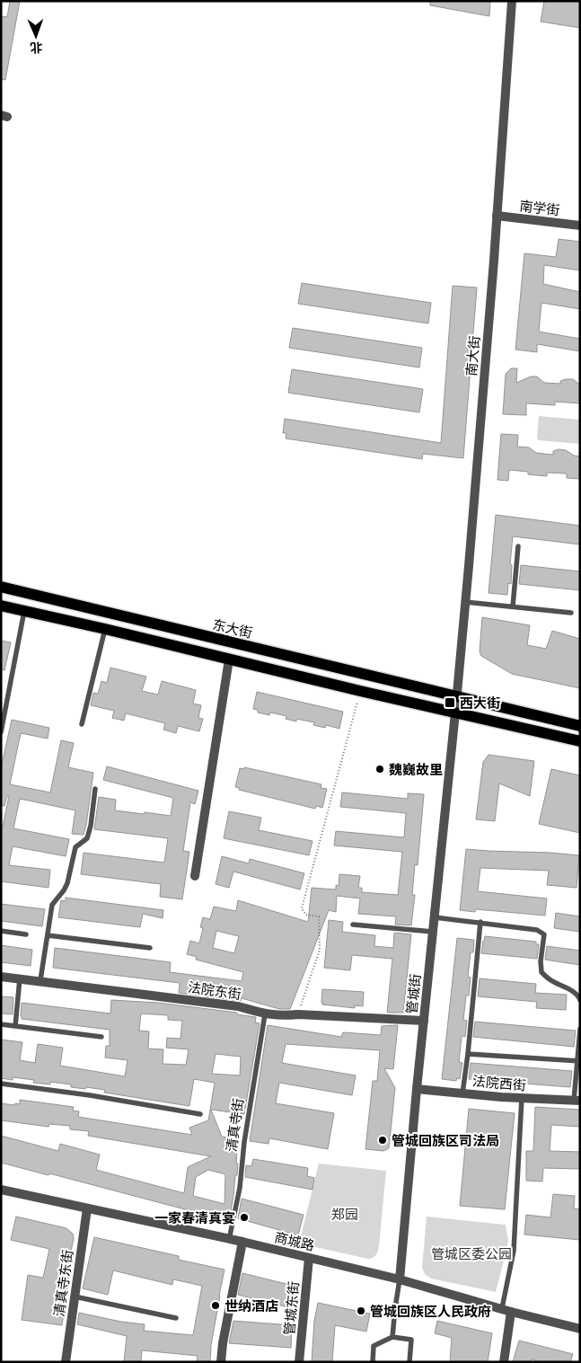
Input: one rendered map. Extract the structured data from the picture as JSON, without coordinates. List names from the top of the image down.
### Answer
{
  "streets": {
    "main road": ["东大街"],
    "street": [
      "南学街",
      "南大街",
      "法院东街",
      "管城街",
      "法院西街",
      "商城路",
      "清真寺东街",
      "管城东街"
    ],
    "lane": ["清真寺街"]
  },
  "crossings": [
    ["南学街", "南大街"],
    ["南大街", "东大街"],
    ["南大街", "管城街"],
    ["法院东街", "管城街"],
    ["法院东街", "清真寺街"],
    ["管城街", "法院西街"],
    ["管城街", "商城路"],
    ["清真寺街", "商城路"],
    ["商城路", "清真寺东街"],
    ["商城路", "管城东街"]
  ],
  "parks": ["郑园", "管城区委公园"],
  "places": {
    "transit": ["西大街"],
    "other": [
      "魏巍故里",
      "管城回族区司法局",
      "一家春清真宴",
      "世纳酒店",
      "管城回族区人民政府"
    ]
  },
  "north": "bottom"
}
